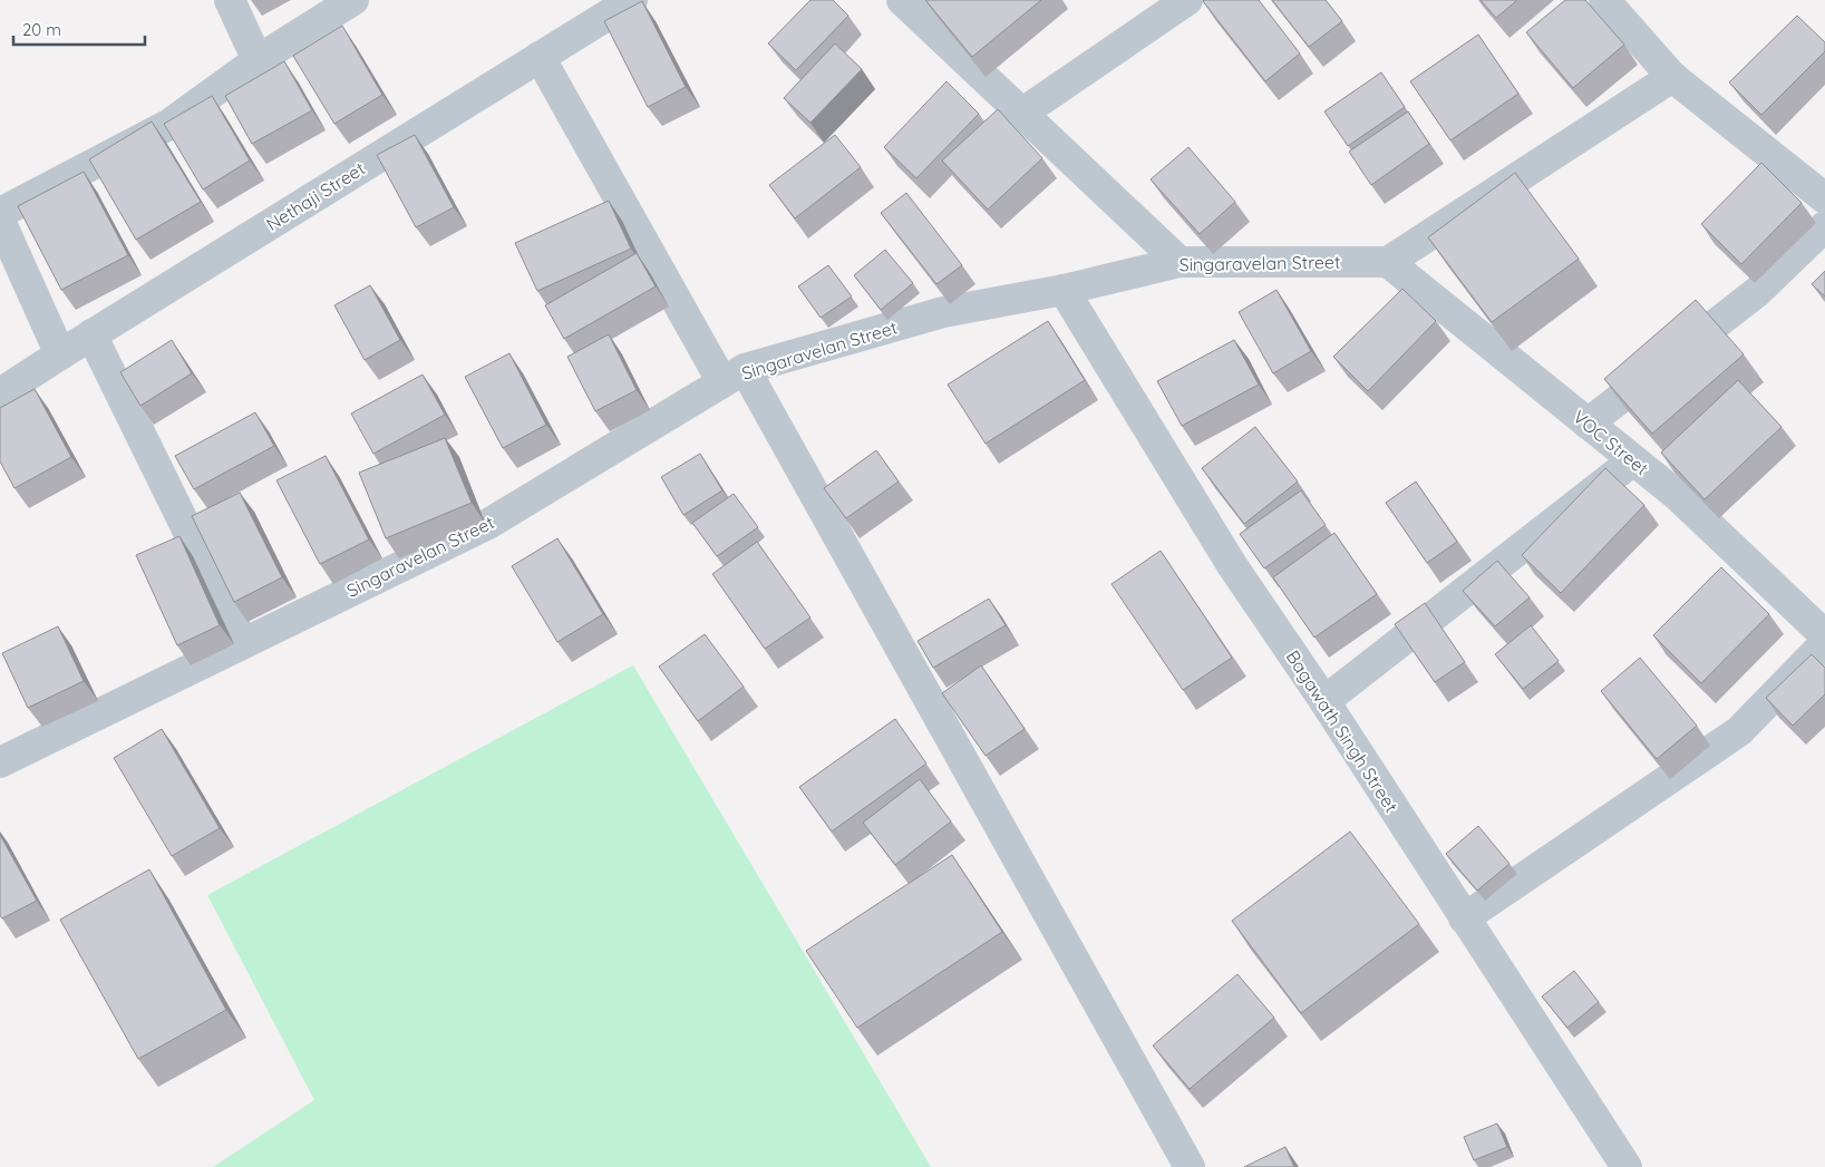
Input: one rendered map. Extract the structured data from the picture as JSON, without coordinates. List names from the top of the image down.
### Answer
{
  "streets": {
    "street": [
      "Nethaji Street",
      "Singaravelan Street",
      "VOC Street",
      "Bagawath Singh Street"
    ]
  },
  "crossings": [
    ["Singaravelan Street", "VOC Street"],
    ["Singaravelan Street", "Bagawath Singh Street"]
  ],
  "scale_bar": "20 m"
}
